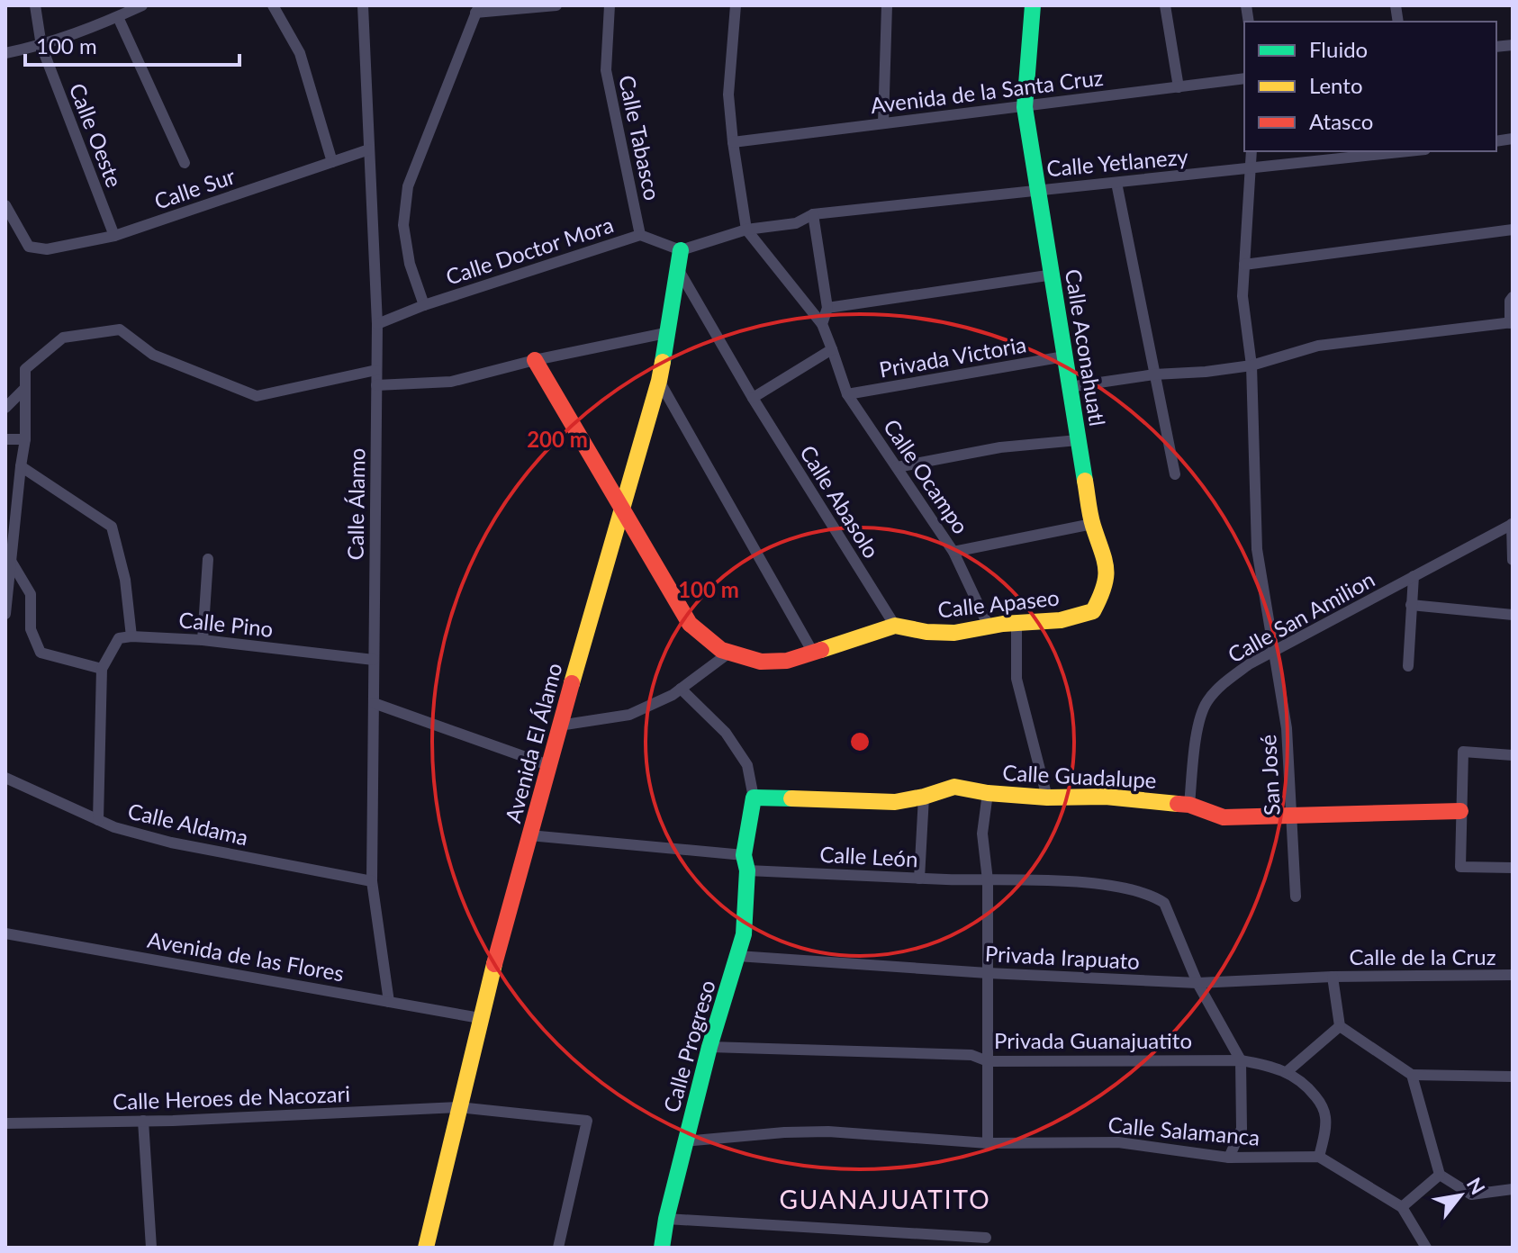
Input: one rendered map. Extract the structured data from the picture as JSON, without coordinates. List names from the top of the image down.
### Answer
{
  "streets": {
    "street": [
      "Avenida de la Santa Cruz",
      "Calle Oeste",
      "Calle Tabasco",
      "Calle Yetlanezy",
      "Calle Sur",
      "Calle Doctor Mora",
      "Calle Aconahuatl",
      "Privada Victoria",
      "Calle Ocampo",
      "Calle Abasolo",
      "Calle Álamo",
      "Calle Apaseo",
      "Calle San Amilion",
      "Calle Pino",
      "Avenida El Álamo",
      "San José",
      "Calle Guadalupe",
      "Calle Aldama",
      "Calle León",
      "Avenida de las Flores",
      "Calle de la Cruz",
      "Privada Irapuato",
      "Privada Guanajuatito",
      "Calle Progreso",
      "Calle Heroes de Nacozari",
      "Calle Salamanca"
    ]
  },
  "crossings": [
    ["Avenida de la Santa Cruz", "Calle Aconahuatl"],
    ["Calle Oeste", "Calle Sur"],
    ["Calle Tabasco", "Calle Doctor Mora"],
    ["Calle Yetlanezy", "Calle Aconahuatl"],
    ["Calle Yetlanezy", "San José"],
    ["Calle Sur", "Calle Álamo"],
    ["Calle Doctor Mora", "Calle Abasolo"],
    ["Calle Doctor Mora", "Calle Álamo"],
    ["Calle Doctor Mora", "Avenida El Álamo"],
    ["Calle Aconahuatl", "Privada Victoria"],
    ["Calle Aconahuatl", "Calle Apaseo"],
    ["Privada Victoria", "Calle Ocampo"],
    ["Calle Ocampo", "Calle Apaseo"],
    ["Calle Abasolo", "Calle Apaseo"],
    ["Calle Abasolo", "Avenida El Álamo"],
    ["Calle Álamo", "Calle Pino"],
    ["Calle Álamo", "Calle Aldama"],
    ["Calle Álamo", "Avenida de las Flores"],
    ["Calle Apaseo", "Avenida El Álamo"],
    ["Calle San Amilion", "San José"],
    ["Calle San Amilion", "Calle Guadalupe"],
    ["Avenida El Álamo", "Calle León"],
    ["Avenida El Álamo", "Avenida de las Flores"],
    ["Avenida El Álamo", "Calle Heroes de Nacozari"],
    ["San José", "Calle Guadalupe"],
    ["Calle León", "Privada Irapuato"],
    ["Calle León", "Calle Progreso"],
    ["Calle de la Cruz", "Privada Irapuato"],
    ["Privada Irapuato", "Calle Progreso"],
    ["Privada Guanajuatito", "Calle Progreso"],
    ["Privada Guanajuatito", "Calle Salamanca"],
    ["Calle Progreso", "Calle Salamanca"]
  ],
  "districts": ["GUANAJUATITO"],
  "legend": ["Fluido", "Lento", "Atasco"],
  "scale_bar": "100 m",
  "north": "top right",
  "rings": ["200 m", "100 m"]
}
